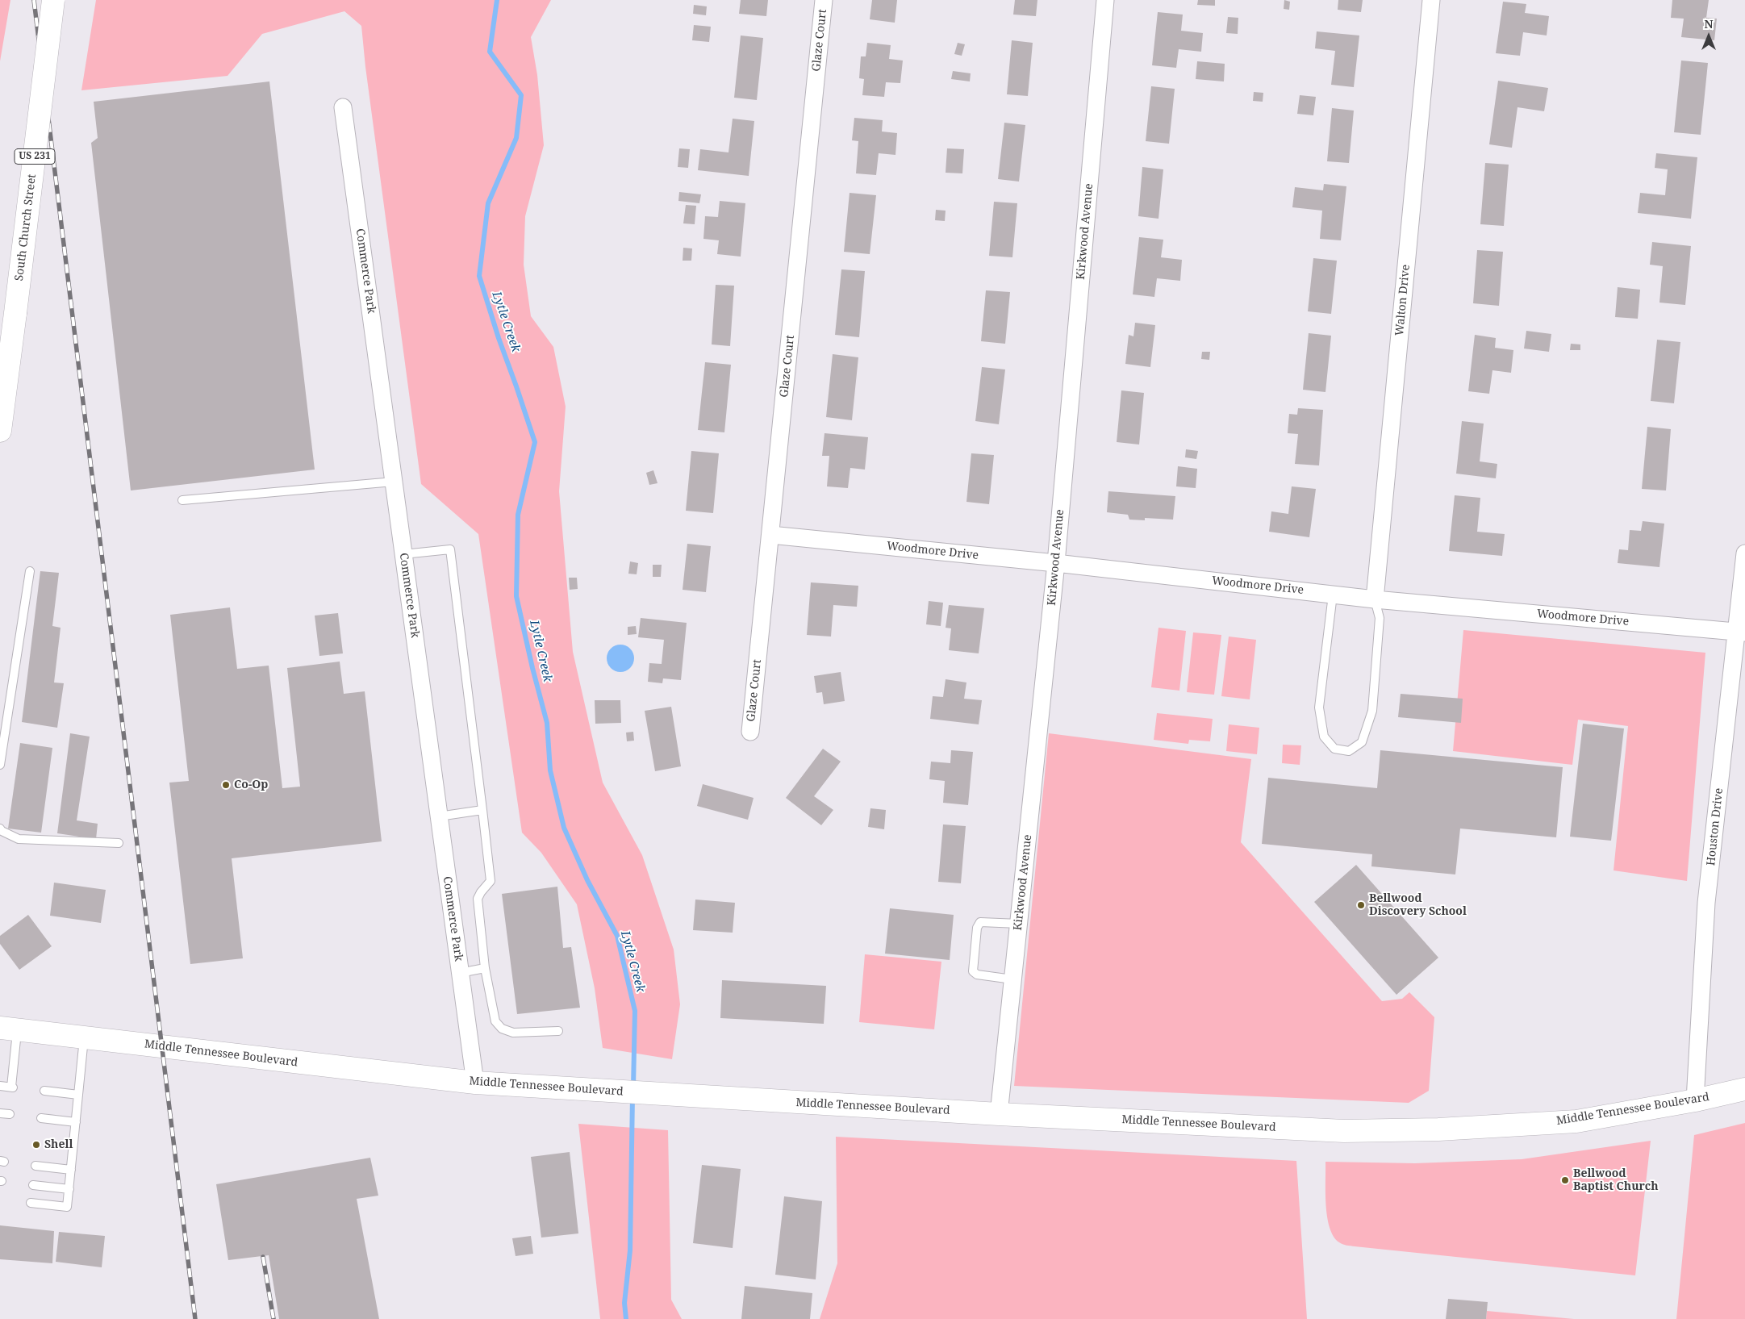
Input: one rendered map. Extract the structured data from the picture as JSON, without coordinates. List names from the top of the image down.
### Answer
{
  "streets": {
    "main road": ["US 231", "South Church Street", "Middle Tennessee Boulevard"],
    "street": [
      "Glaze Court",
      "Kirkwood Avenue",
      "Commerce Park",
      "Walton Drive",
      "Woodmore Drive",
      "Houston Drive"
    ]
  },
  "crossings": [
    ["Glaze Court", "Woodmore Drive"],
    ["Kirkwood Avenue", "Woodmore Drive"],
    ["Kirkwood Avenue", "Middle Tennessee Boulevard"],
    ["Commerce Park", "Middle Tennessee Boulevard"],
    ["Walton Drive", "Woodmore Drive"],
    ["Woodmore Drive", "Houston Drive"],
    ["Houston Drive", "Middle Tennessee Boulevard"]
  ],
  "water": ["Lytle Creek"],
  "places": [
    "Co-Op",
    "Bellwood Discovery School",
    "Shell",
    "Bellwood Baptist Church"
  ],
  "north": "top"
}
